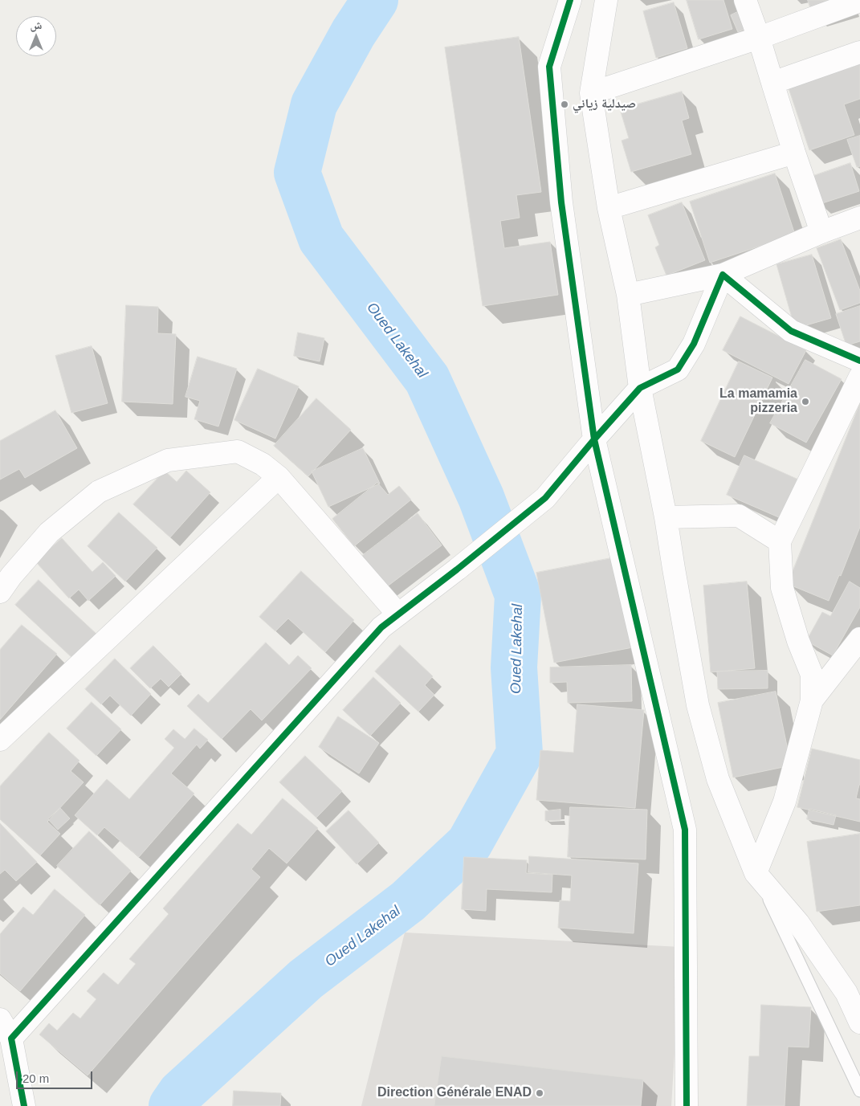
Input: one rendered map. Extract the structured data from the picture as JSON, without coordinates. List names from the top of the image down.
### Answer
{
  "water": ["Oued Lakehal"],
  "places": ["صيدلية زياني", "La mamamia pizzeria", "Direction Générale ENAD"],
  "scale_bar": "20 m",
  "north": "top"
}
